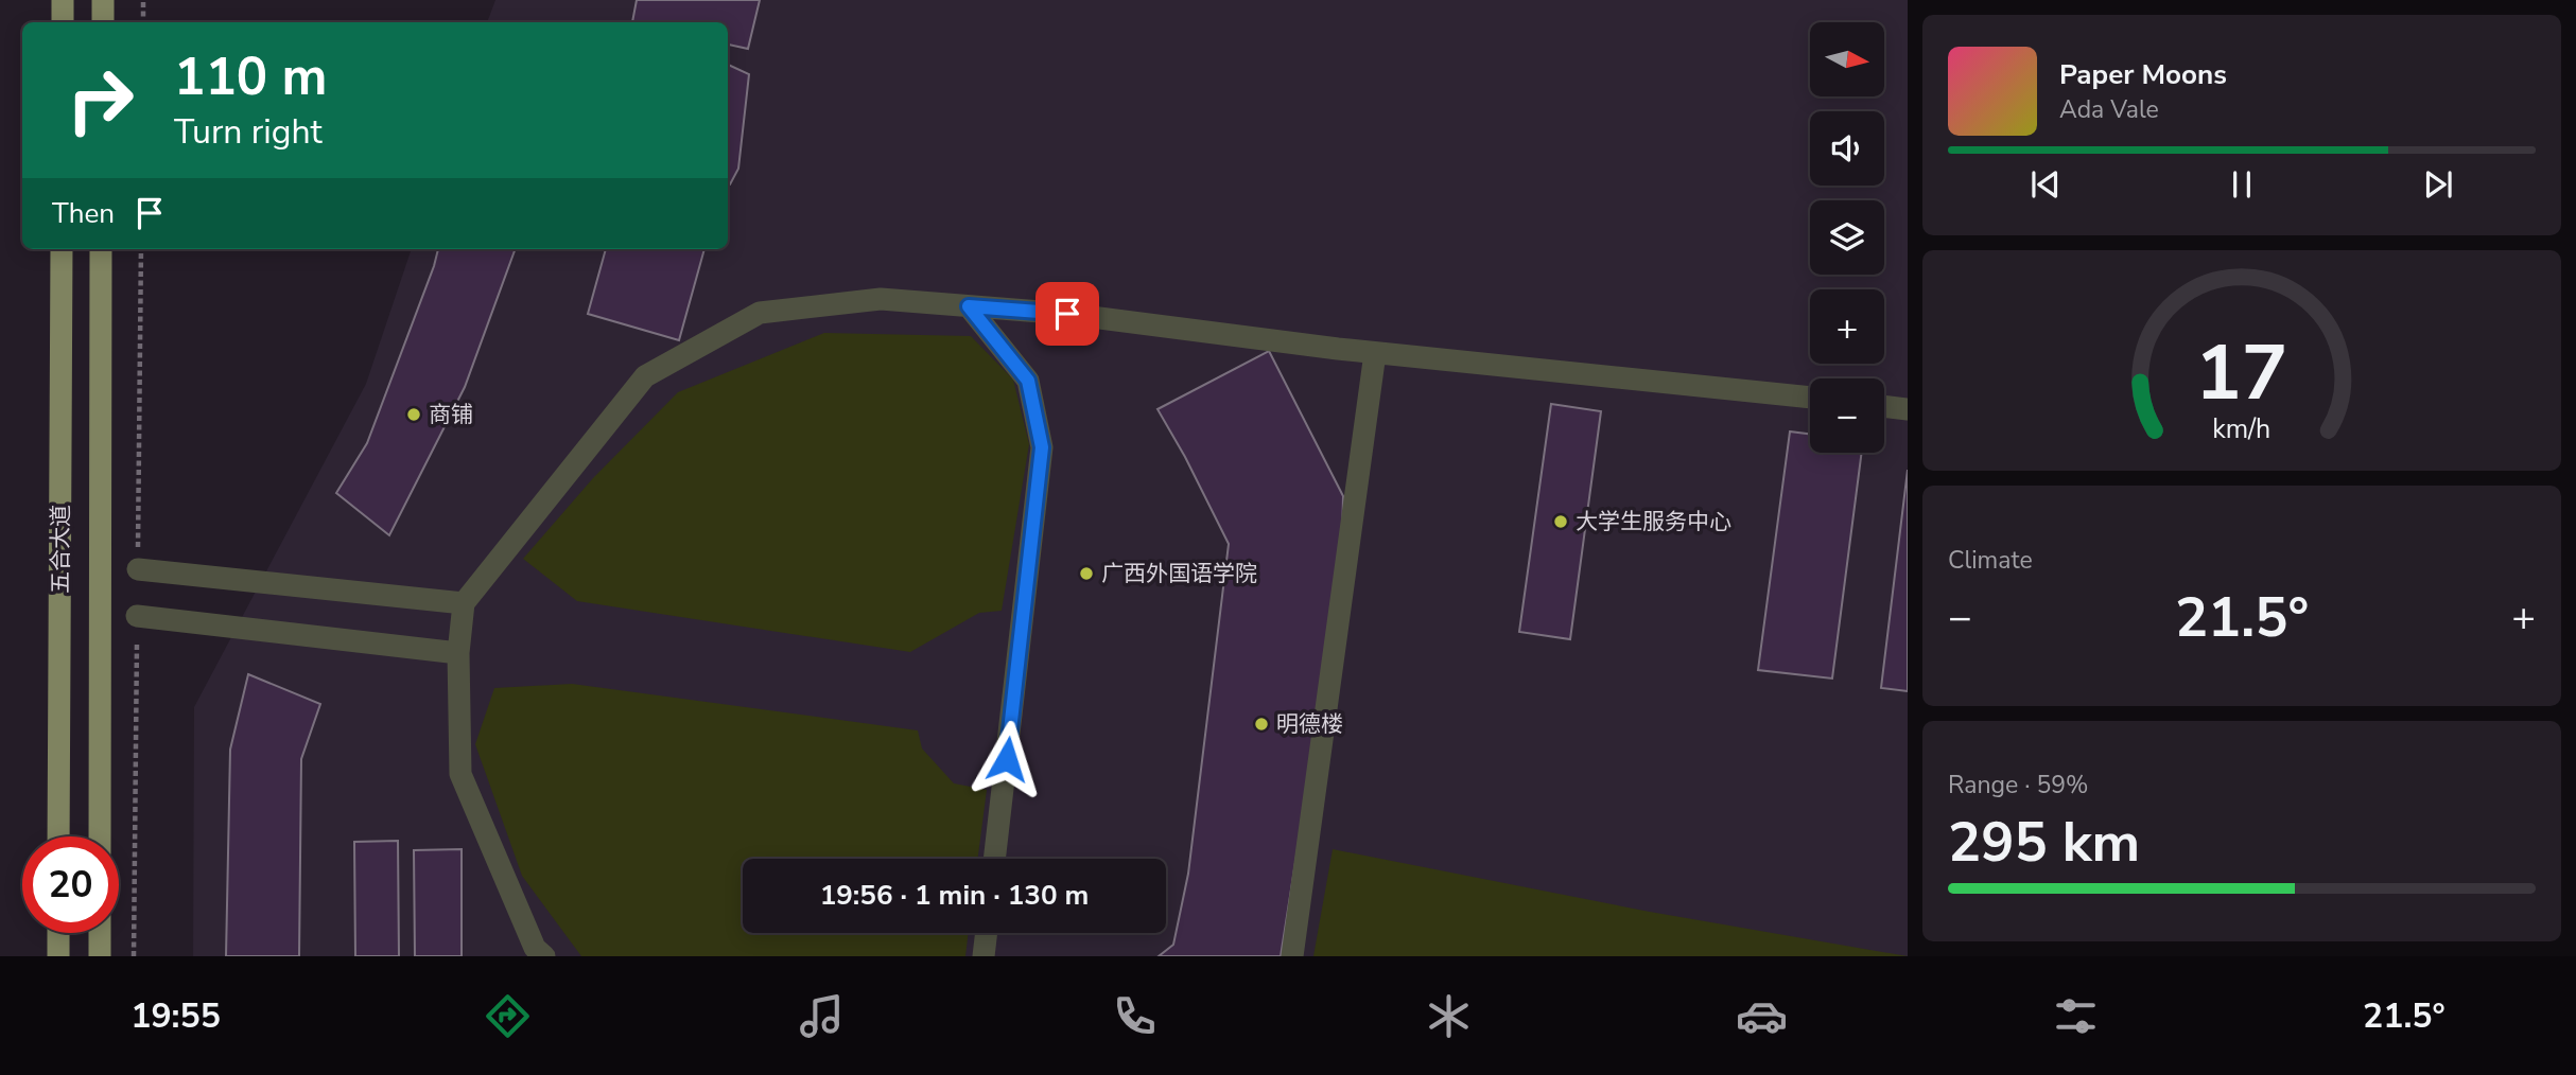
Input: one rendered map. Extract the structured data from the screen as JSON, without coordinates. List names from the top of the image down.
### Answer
{
  "streets": {
    "main road": ["五合大道"]
  },
  "places": [
    "商铺",
    "大学生服务中心",
    "广西外国语学院",
    "明德楼"
  ],
  "north": "right",
  "page": {
    "map_buttons": ["+", "−"],
    "turn": ["110 m", "Turn right"],
    "song": ["Paper Moons", "Ada Vale"],
    "then": "Then",
    "tile": [
      "Climate",
      ["Range · 59%", "295 km"]
    ],
    "heat": ["−", "21.5°", "+"],
    "limit": "20",
    "trip": "19:56 · 1 min · 130 m",
    "tabs": ["19:55", "21.5°"],
    "gauge": ["17", "km/h"]
  }
}
